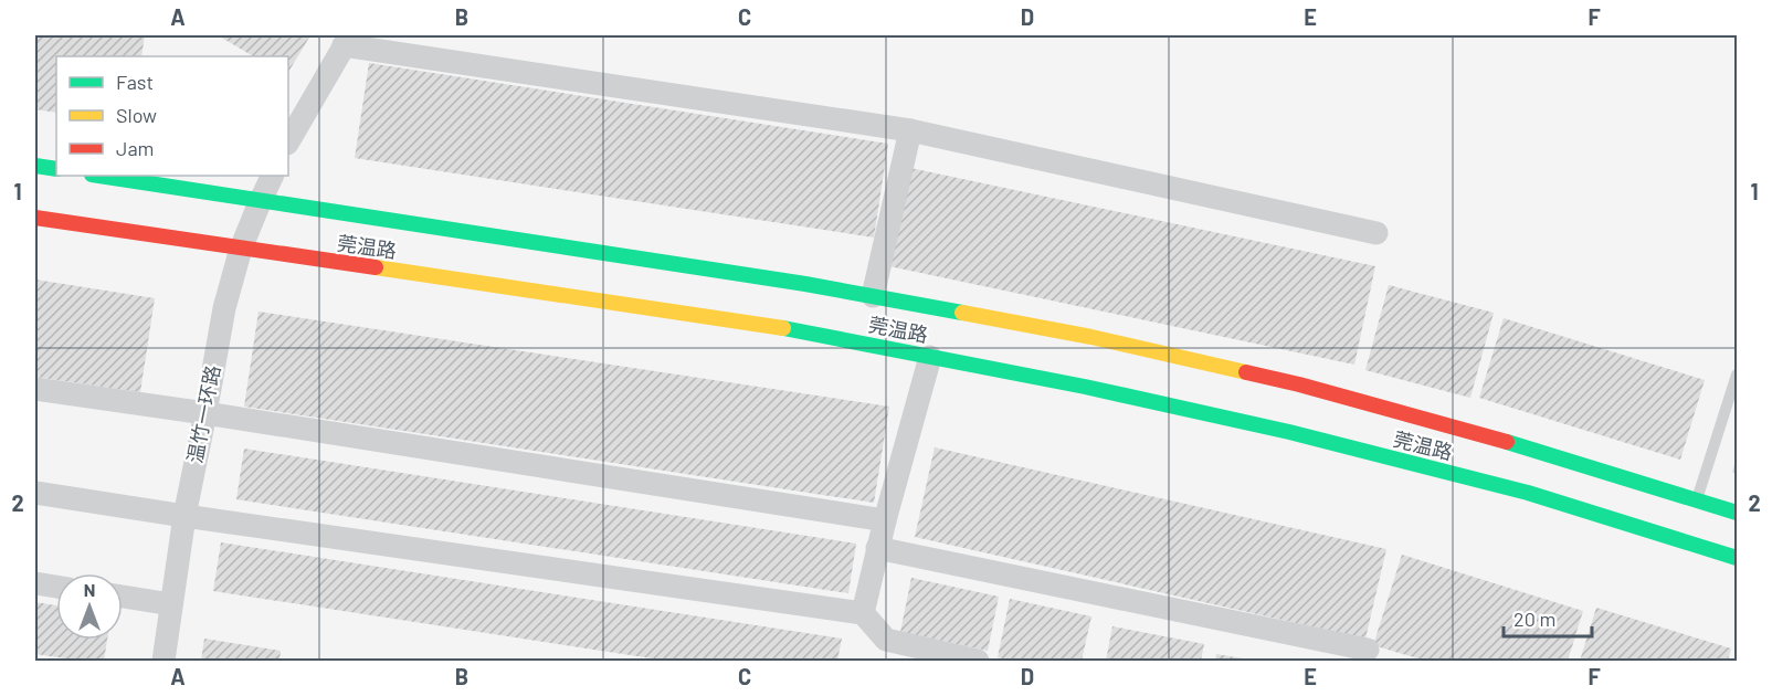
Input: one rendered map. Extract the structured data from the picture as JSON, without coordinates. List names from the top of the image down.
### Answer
{
  "streets": {
    "main road": ["莞温路"],
    "street": ["温竹一环路"]
  },
  "crossings": [
    ["莞温路", "温竹一环路"]
  ],
  "legend": ["Fast", "Slow", "Jam"],
  "scale_bar": "20 m",
  "north": "top",
  "grid": {
    "columns": [
      "A",
      "B",
      "C",
      "D",
      "E",
      "F"
    ],
    "rows": ["1", "2"]
  }
}
